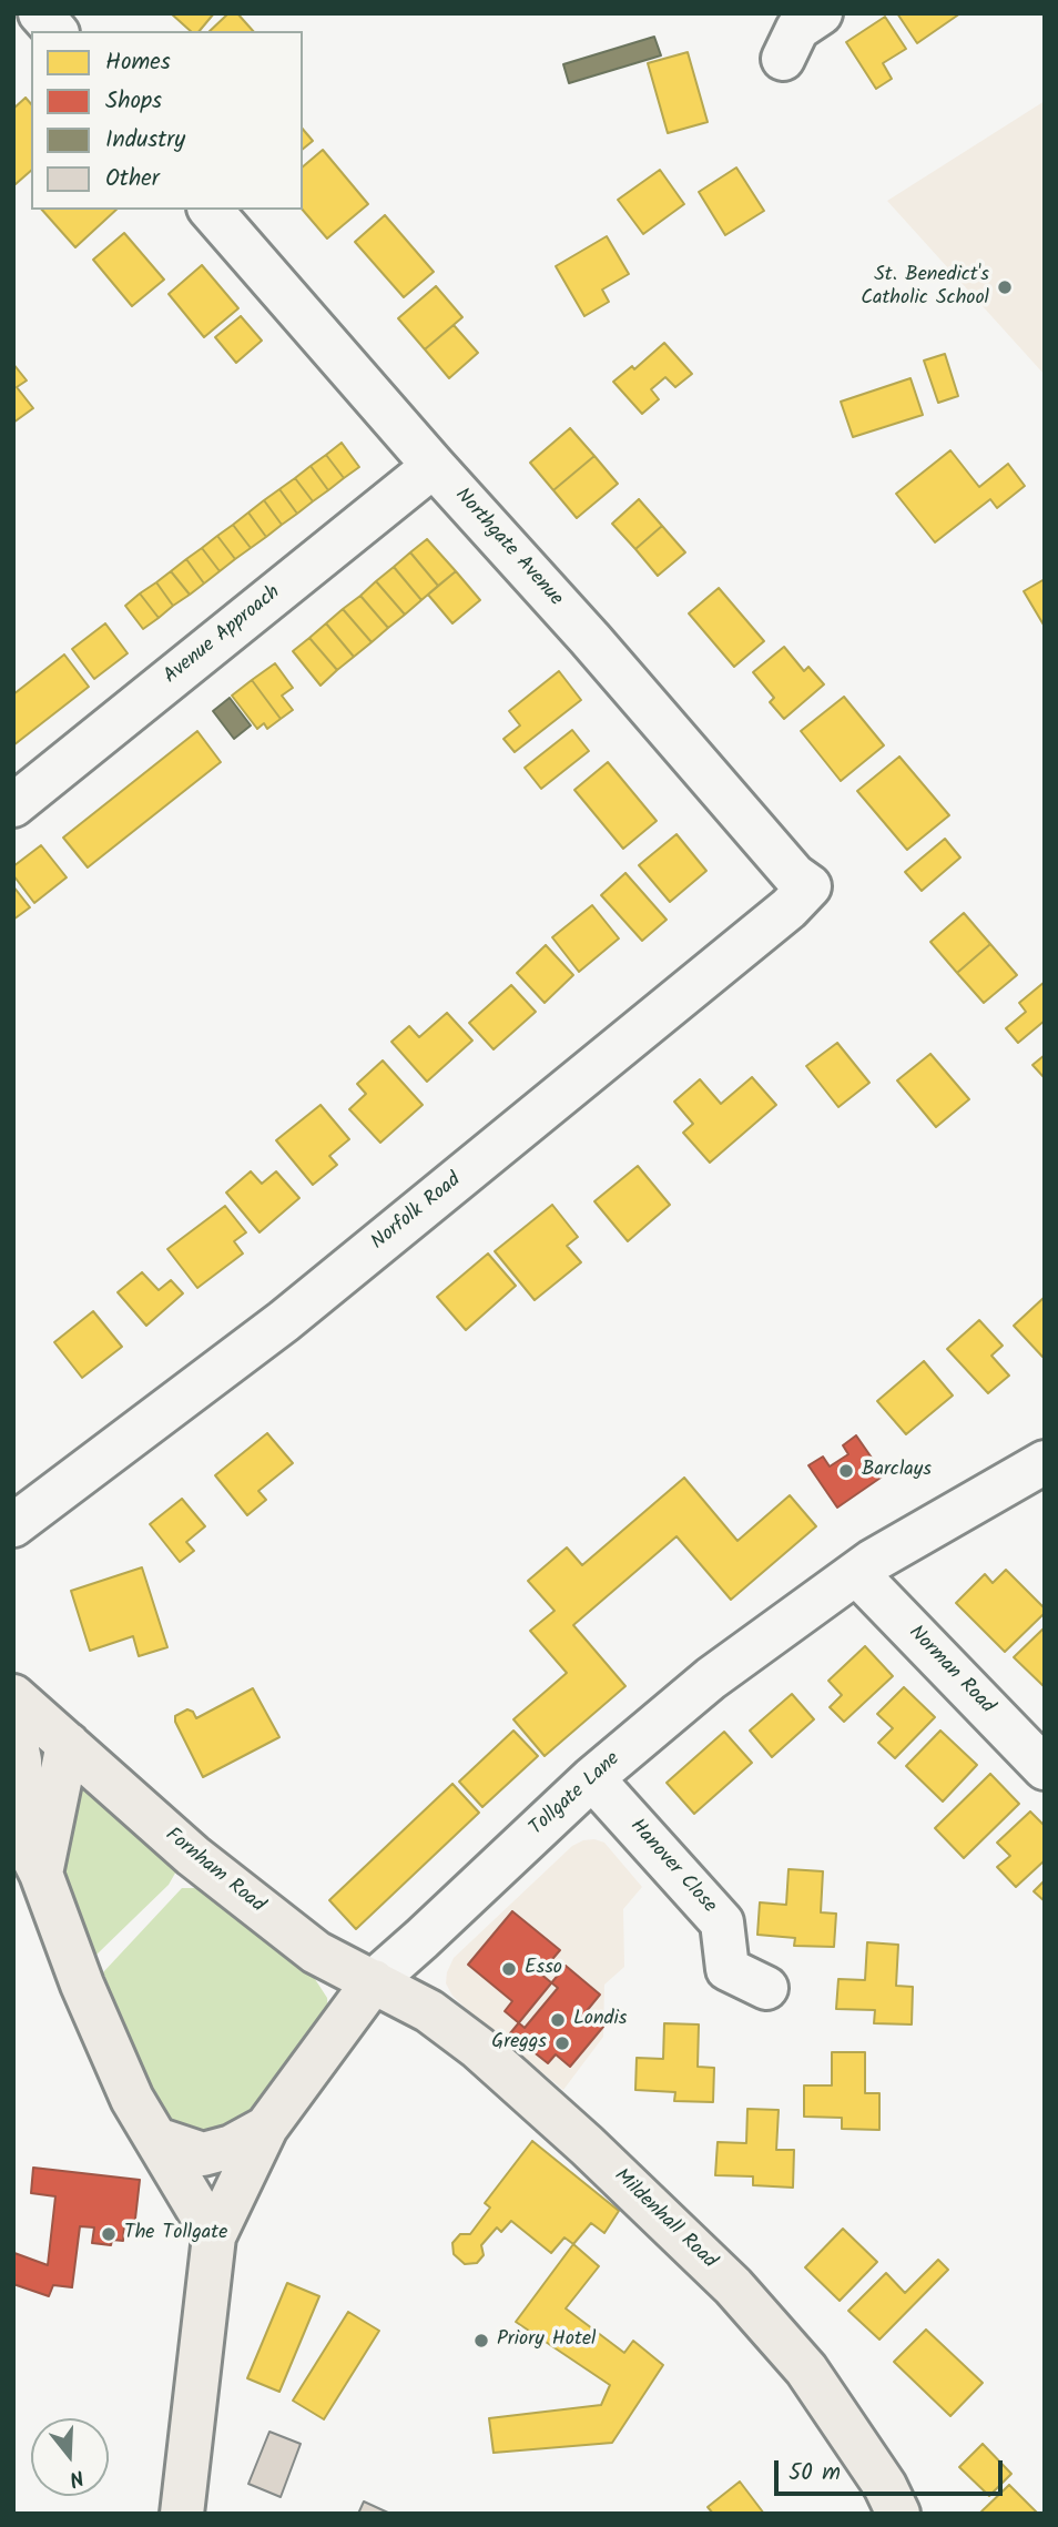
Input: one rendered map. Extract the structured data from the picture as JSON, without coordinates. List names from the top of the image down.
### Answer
{
  "streets": {
    "main road": ["Tollgate Lane", "Fornham Road", "Mildenhall Road"],
    "street": [
      "Northgate Avenue",
      "Avenue Approach",
      "Norfolk Road",
      "Norman Road",
      "Hanover Close"
    ]
  },
  "crossings": [
    ["Northgate Avenue", "Avenue Approach"],
    ["Northgate Avenue", "Norfolk Road"],
    ["Norman Road", "Tollgate Lane"],
    ["Tollgate Lane", "Hanover Close"],
    ["Tollgate Lane", "Fornham Road"],
    ["Tollgate Lane", "Mildenhall Road"],
    ["Fornham Road", "Mildenhall Road"]
  ],
  "places": [
    "St. Benedict's Catholic School",
    "Barclays",
    "Esso",
    "Londis",
    "Greggs",
    "The Tollgate",
    "Priory Hotel"
  ],
  "legend": [
    "Homes",
    "Shops",
    "Industry",
    "Other"
  ],
  "scale_bar": "50 m",
  "north": "bottom"
}
